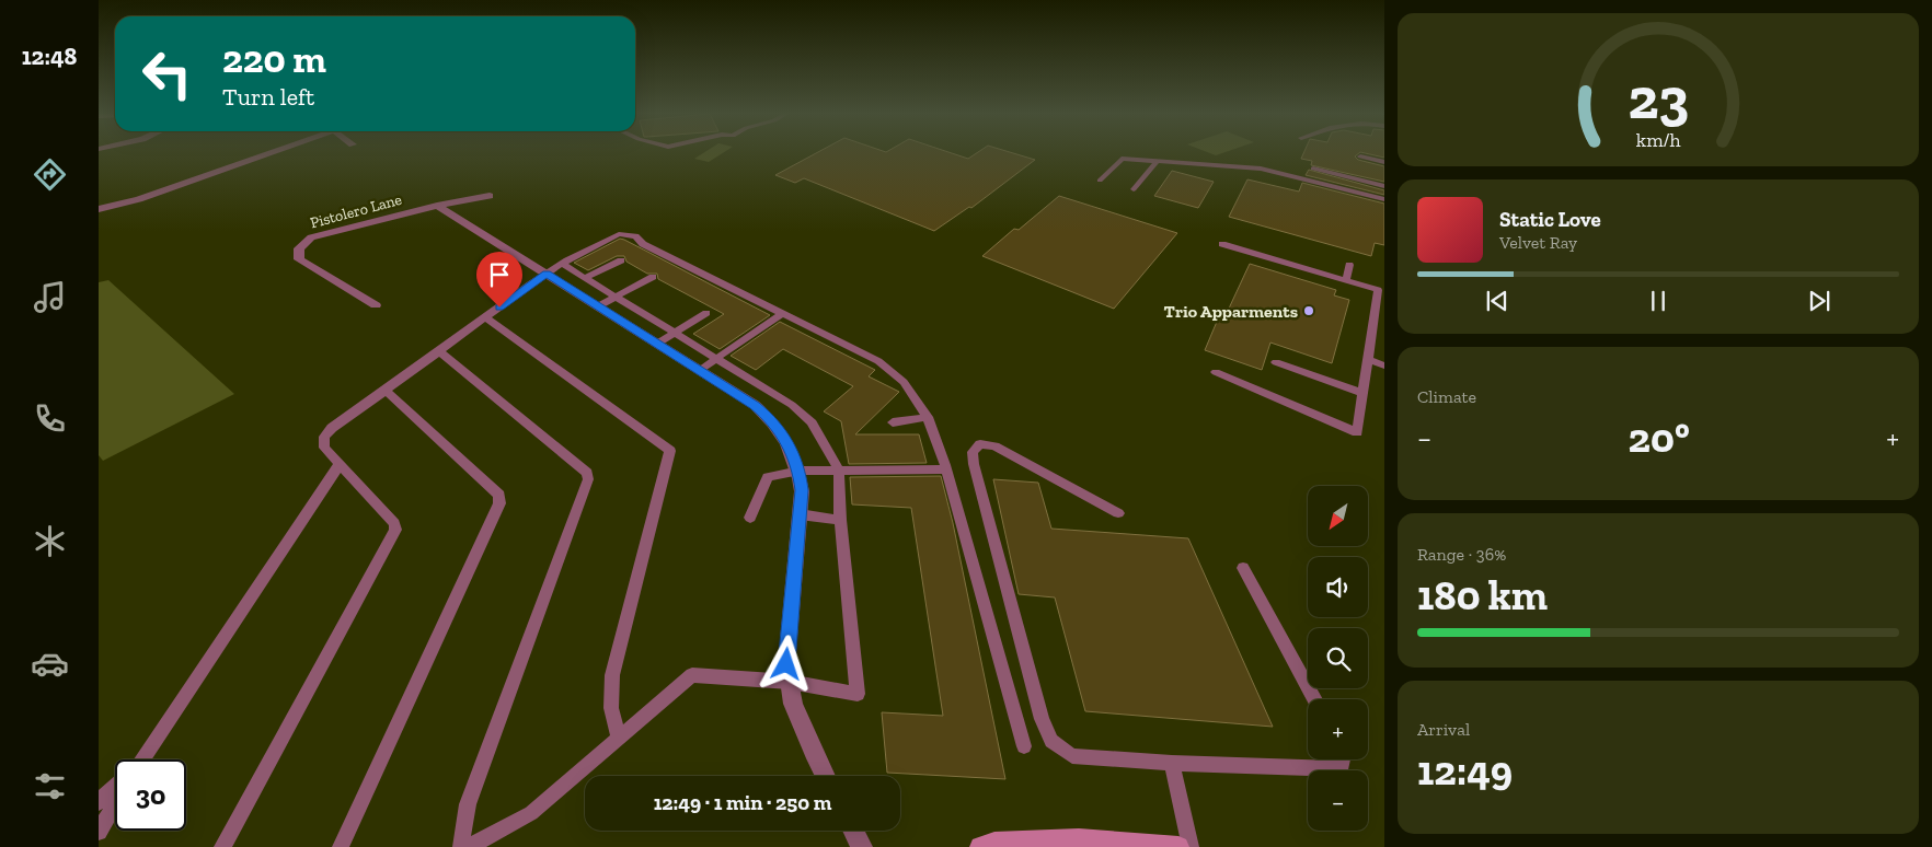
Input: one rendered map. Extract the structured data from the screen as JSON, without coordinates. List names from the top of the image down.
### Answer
{
  "streets": {
    "street": ["Pistolero Lane"]
  },
  "places": ["Trio Apparments"],
  "north": "bottom left",
  "page": {
    "tabs": "12:48",
    "turn": ["220 m", "Turn left"],
    "song": ["Static Love", "Velvet Ray"],
    "tile": [
      "Climate",
      ["Range · 36%", "180 km"],
      ["Arrival", "12:49"]
    ],
    "heat": ["−", "20°", "+"],
    "map_buttons": ["+", "−"],
    "limit": "30",
    "trip": "12:49 · 1 min · 250 m",
    "gauge": ["23", "km/h"]
  }
}
